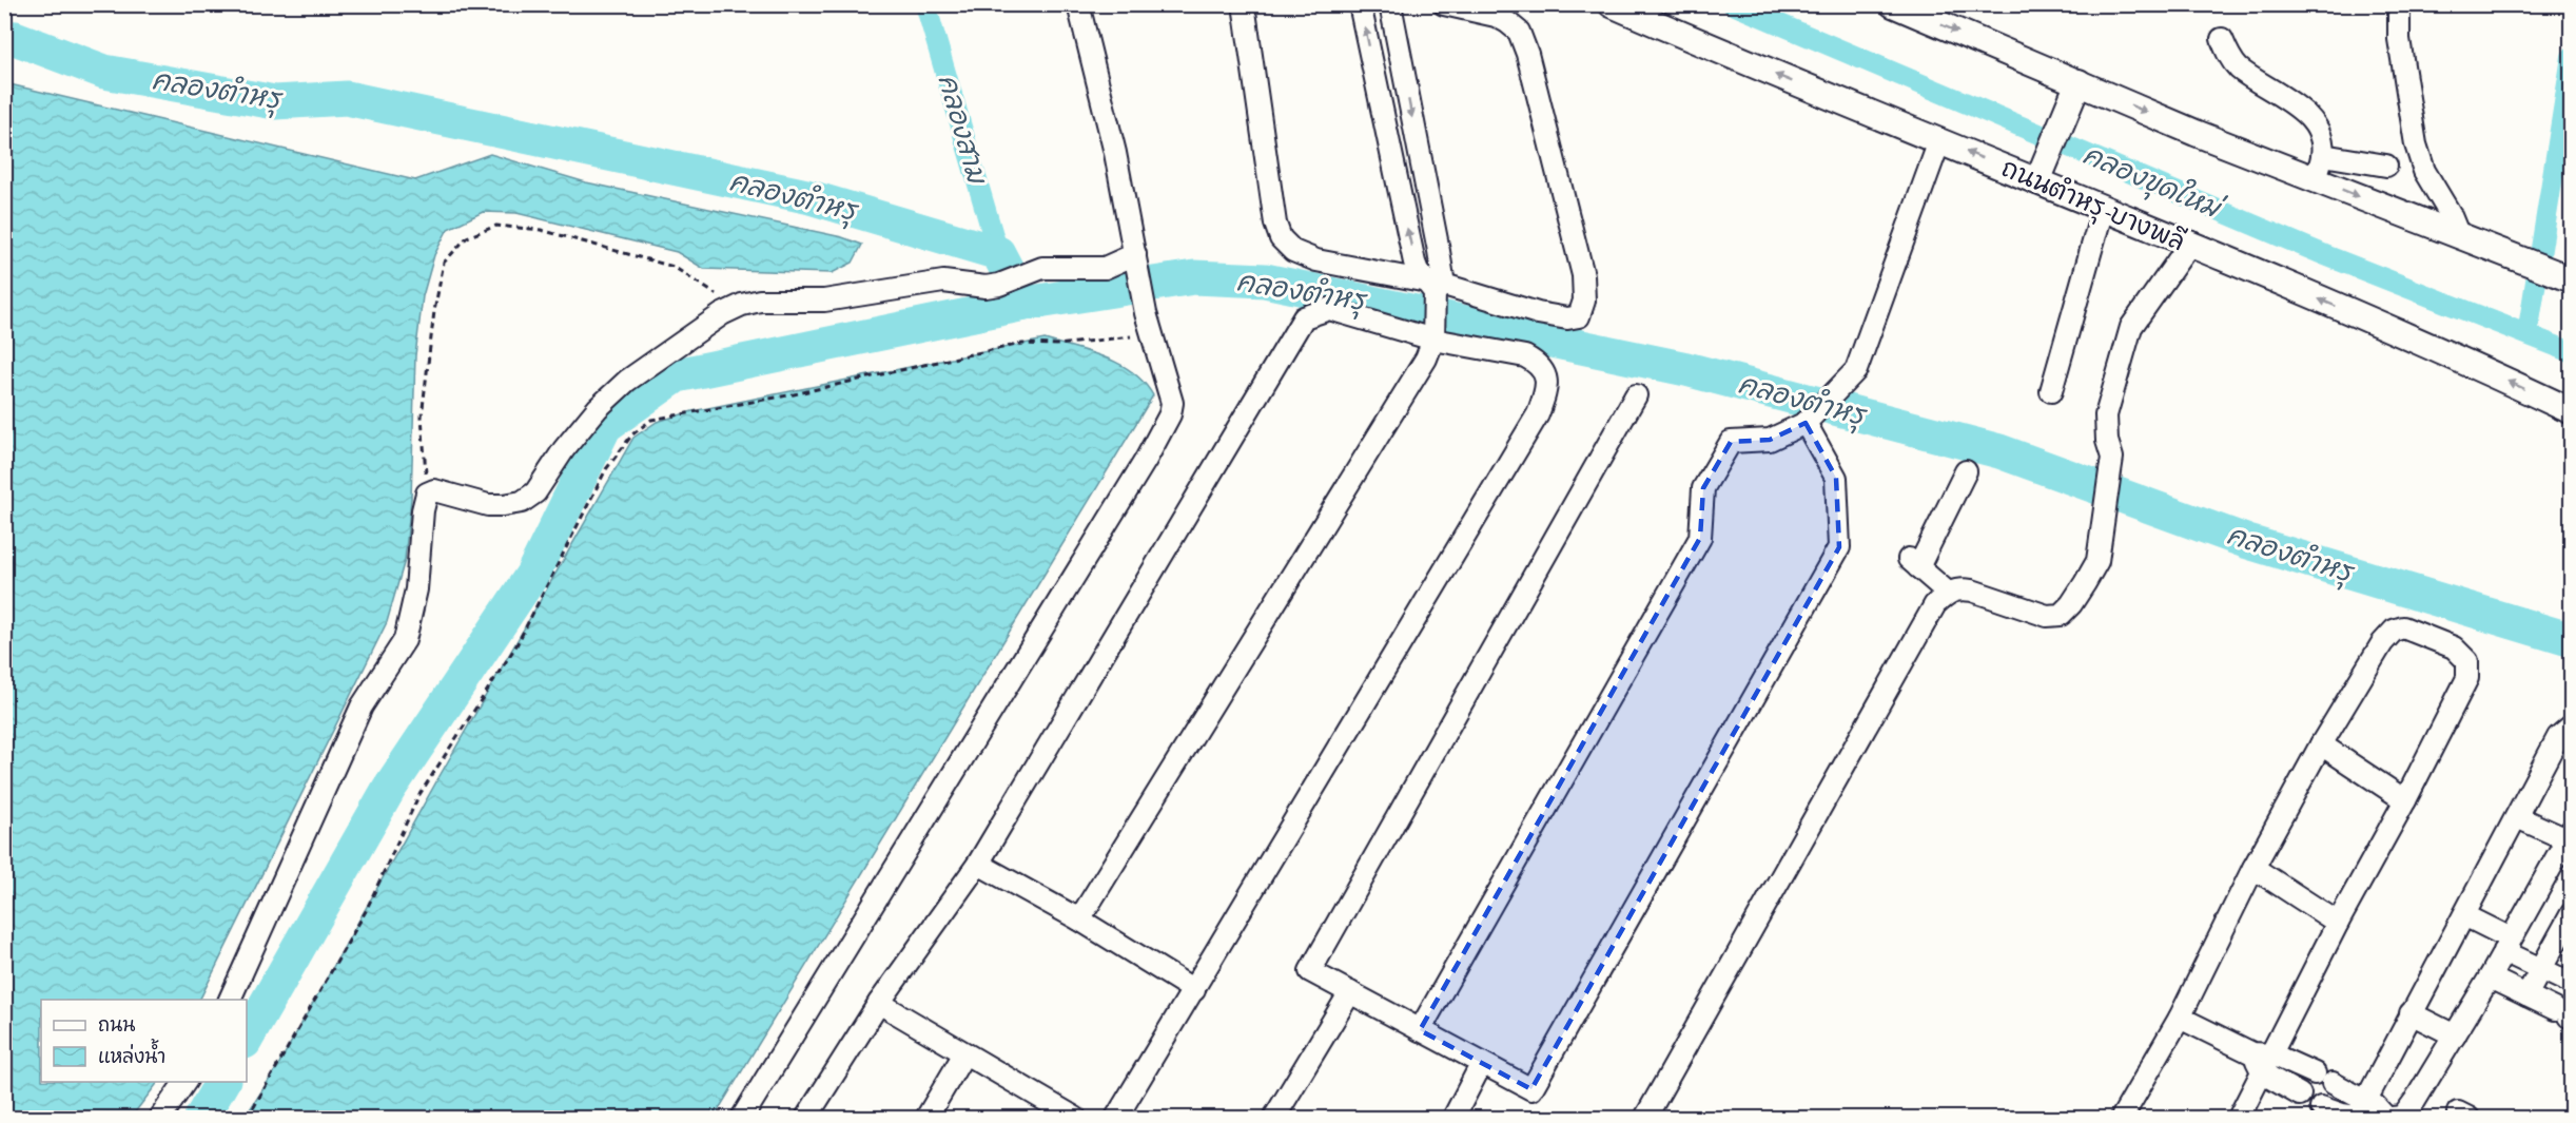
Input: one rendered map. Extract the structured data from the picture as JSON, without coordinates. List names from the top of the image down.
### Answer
{
  "streets": {
    "main road": ["ถนนตำหรุ-บางพลี"]
  },
  "water": ["คลองตำหรุ", "คลองสาม", "คลองขุดใหม่"],
  "legend": ["ถนน", "แหล่งน้ำ"]
}
